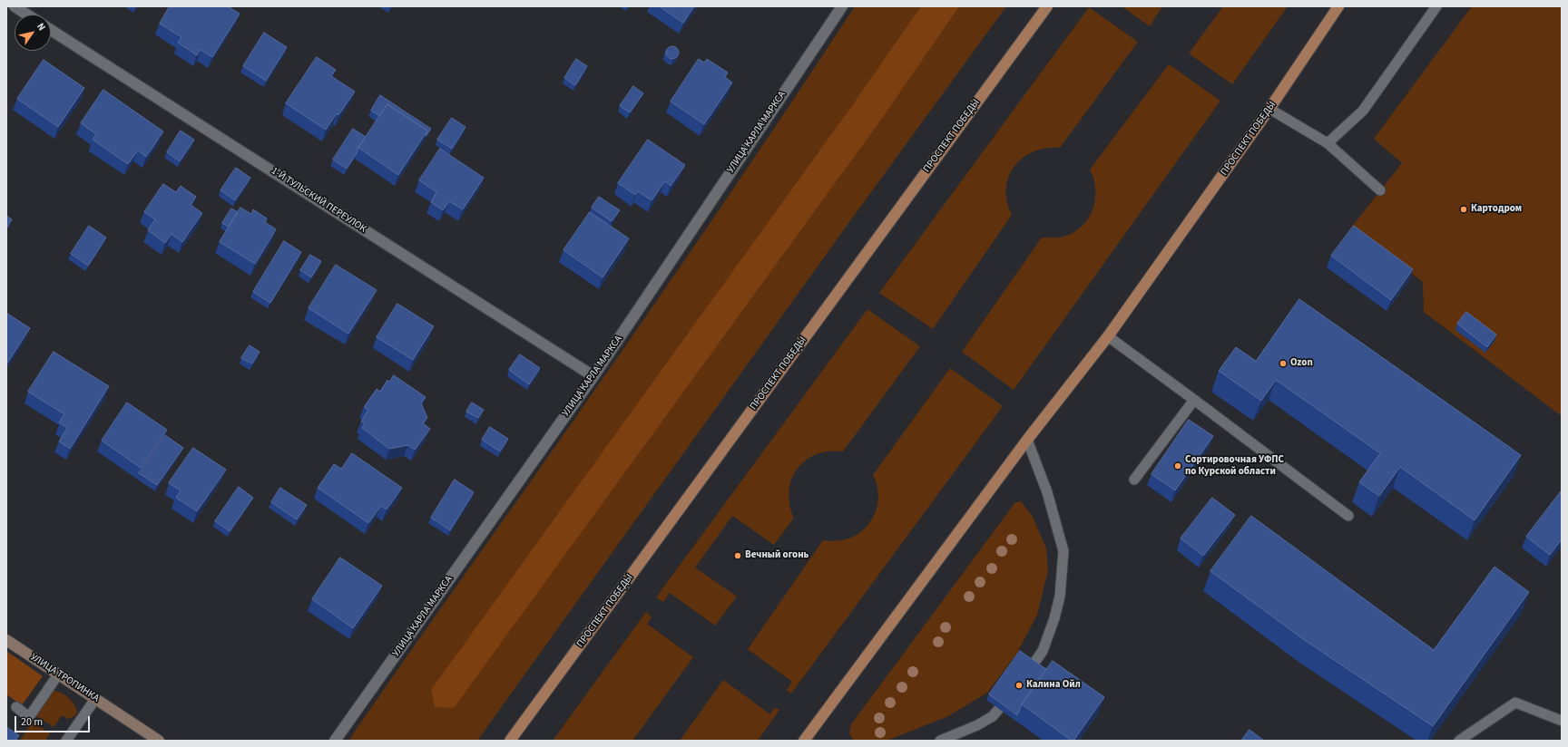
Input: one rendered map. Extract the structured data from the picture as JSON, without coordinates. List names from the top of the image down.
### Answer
{
  "streets": {
    "main road": ["ПРОСПЕКТ ПОБЕДЫ", "УЛИЦА ТРОПИНКА"],
    "street": ["УЛИЦА КАРЛА МАРКСА", "1-Й ТУЛЬСКИЙ ПЕРЕУЛОК"]
  },
  "crossings": [
    ["УЛИЦА КАРЛА МАРКСА", "1-Й ТУЛЬСКИЙ ПЕРЕУЛОК"]
  ],
  "places": [
    "Картодром",
    "Ozon",
    "Сортировочная УФПС по Курской области",
    "Вечный огонь",
    "Калина Ойл"
  ],
  "scale_bar": "20 m",
  "north": "top right"
}
